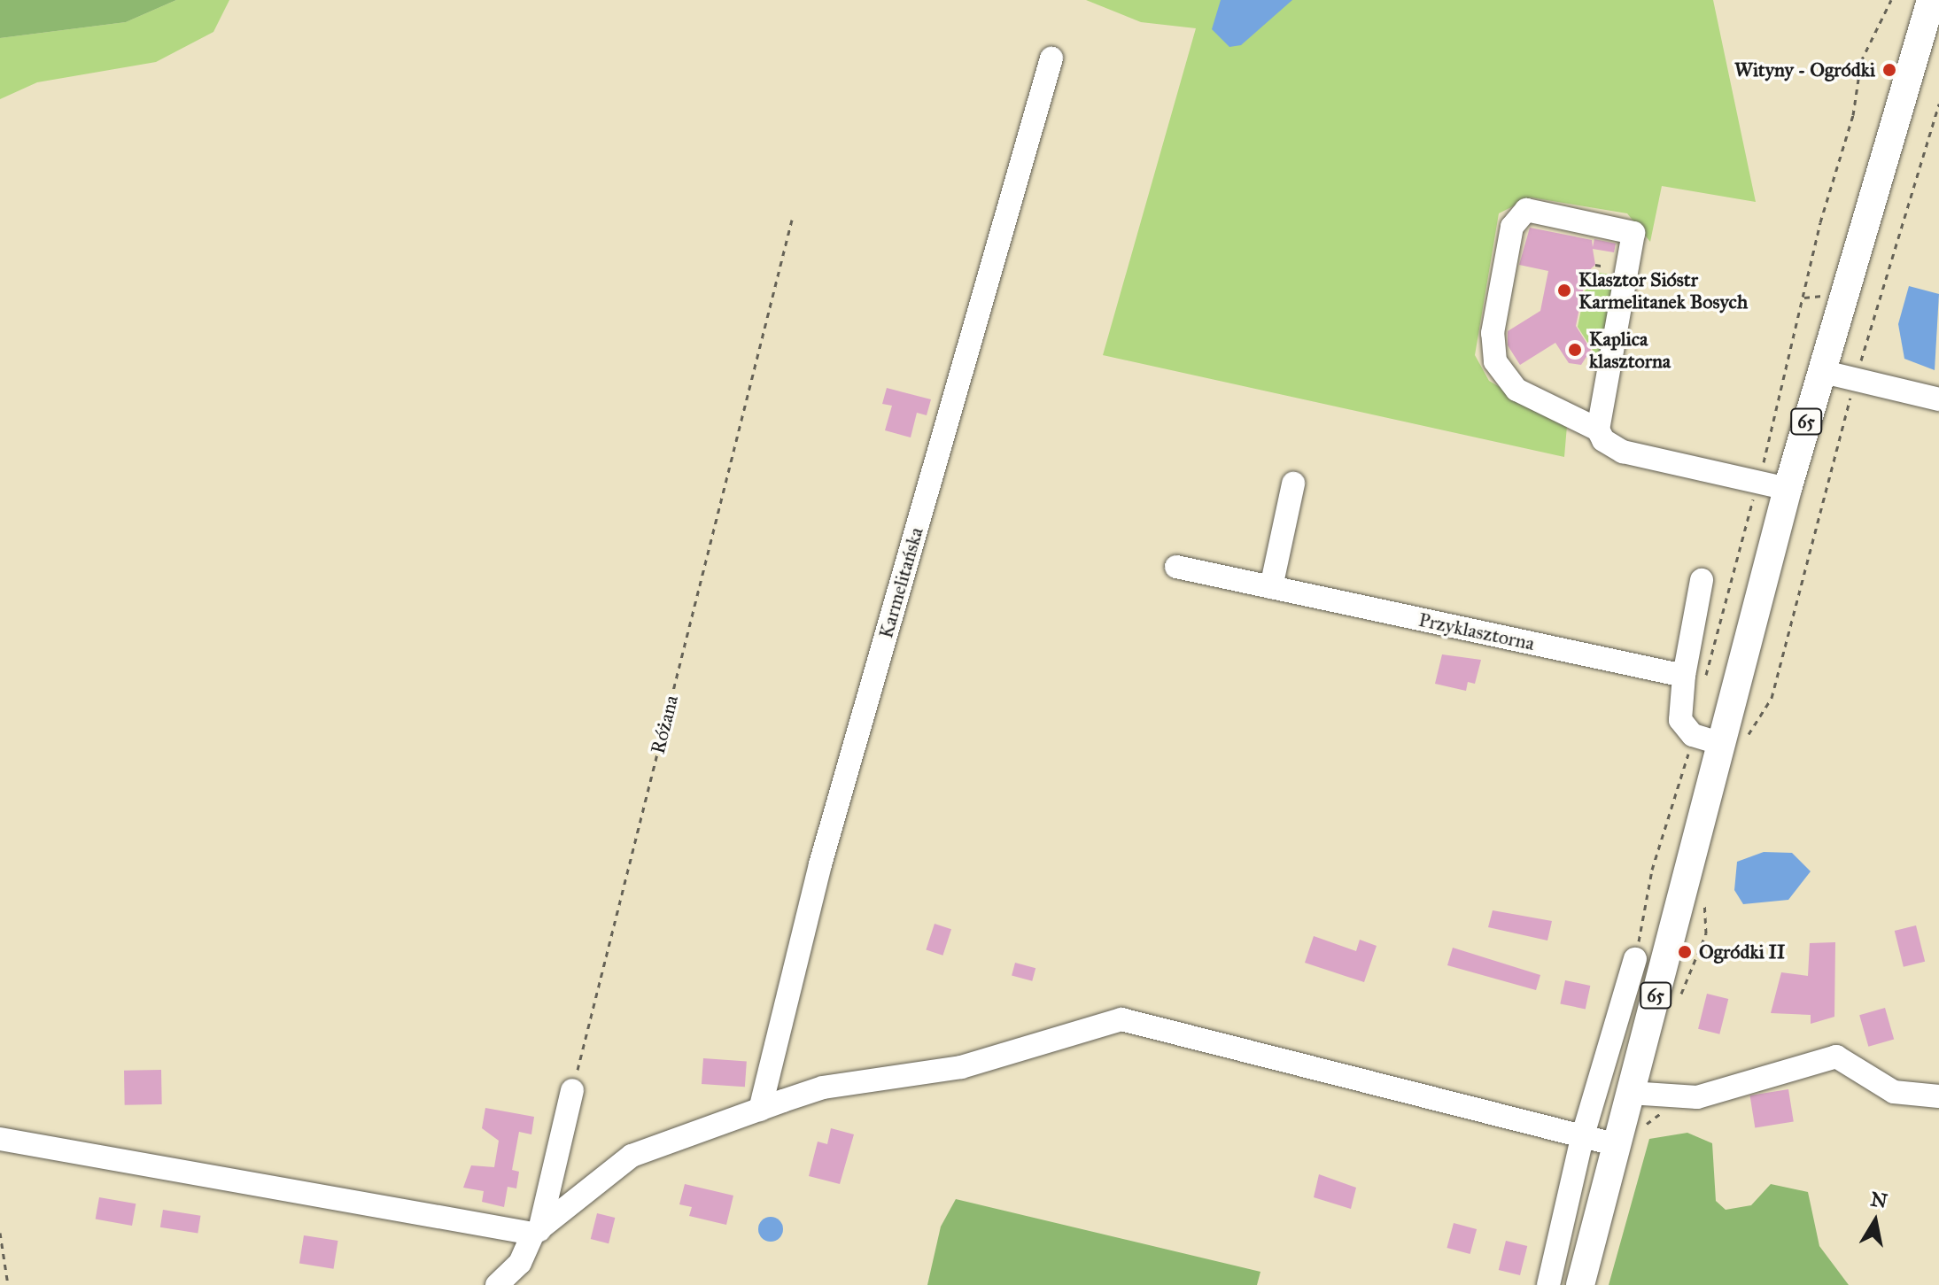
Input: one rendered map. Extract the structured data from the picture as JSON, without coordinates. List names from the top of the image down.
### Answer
{
  "streets": {
    "main road": ["65"],
    "street": ["Karmelitańska", "Przyklasztorna"],
    "path": ["Różana"]
  },
  "places": [
    "Wityny - Ogródki",
    "Klasztor Sióstr Karmelitanek Bosych",
    "Kaplica klasztorna",
    "Ogródki II"
  ],
  "north": "top"
}
